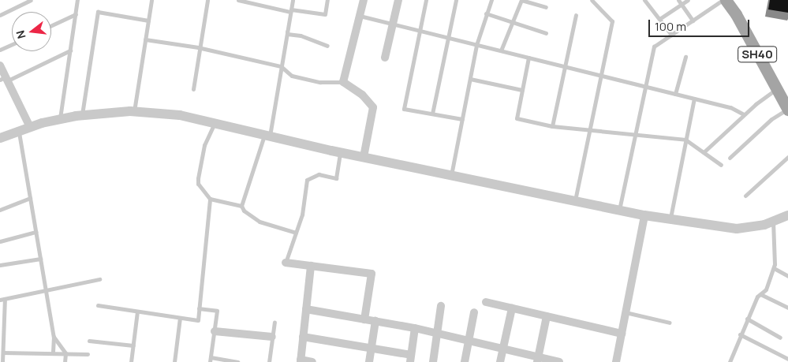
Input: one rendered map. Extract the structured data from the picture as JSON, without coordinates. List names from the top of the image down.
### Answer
{
  "streets": {
    "main road": ["SH40"]
  },
  "scale_bar": "100 m",
  "north": "left"
}
